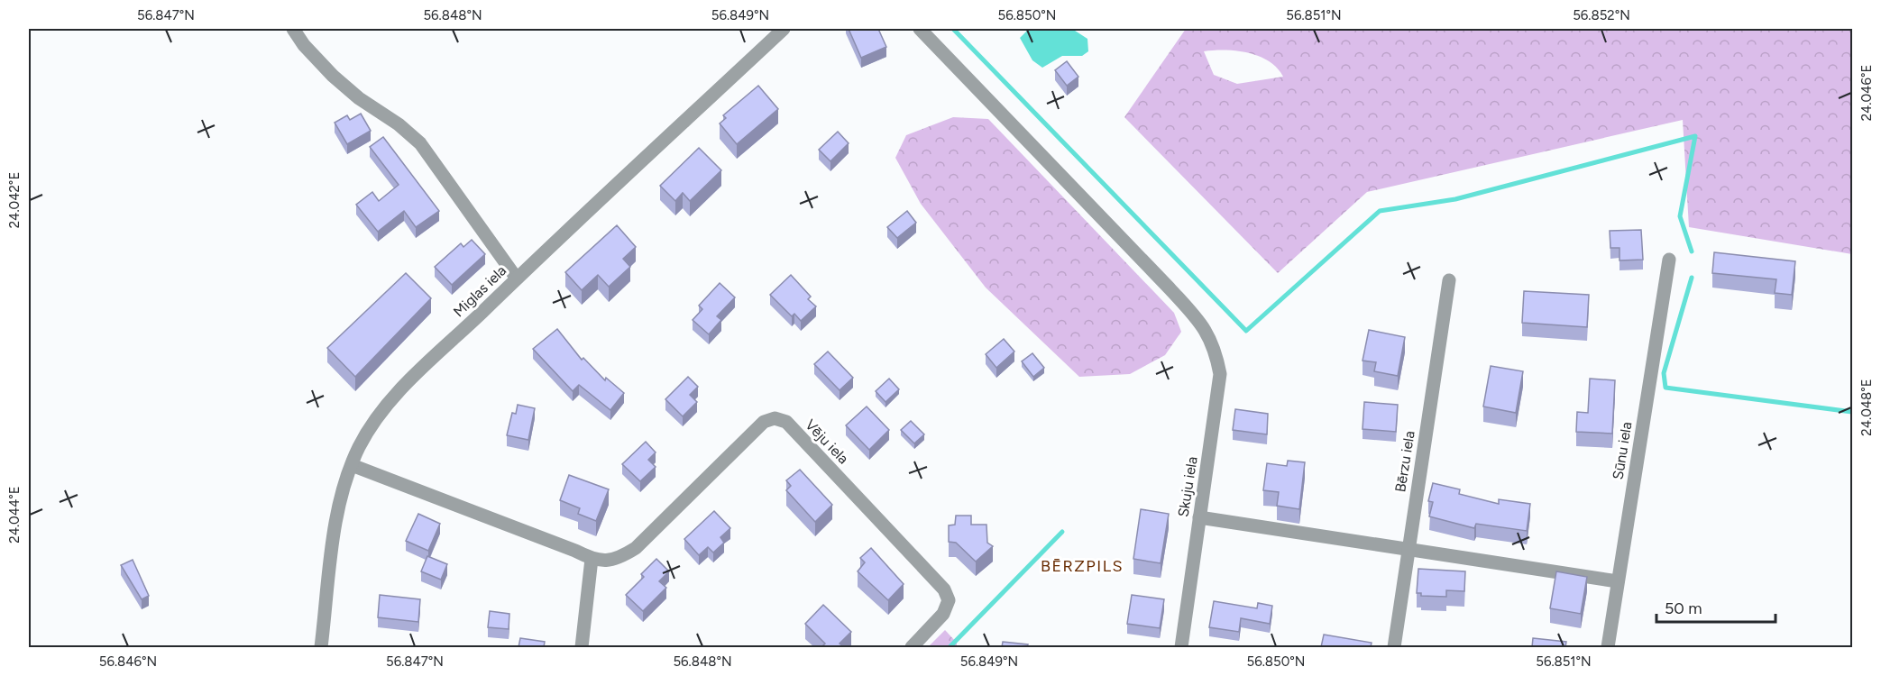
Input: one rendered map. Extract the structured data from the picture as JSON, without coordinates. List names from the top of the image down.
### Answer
{
  "streets": {
    "street": [
      "Miglas iela",
      "Vēju iela",
      "Sūnu iela",
      "Bērzu iela",
      "Skuju iela"
    ]
  },
  "crossings": [
    ["Miglas iela", "Vēju iela"]
  ],
  "districts": ["BĒRZPILS"],
  "scale_bar": "50 m",
  "coordinates": [
    "56.847°N",
    "56.848°N",
    "56.849°N",
    "56.850°N",
    "56.851°N",
    "56.852°N",
    "24.046°E",
    "24.042°E",
    "24.048°E",
    "24.044°E",
    "56.846°N"
  ]
}
